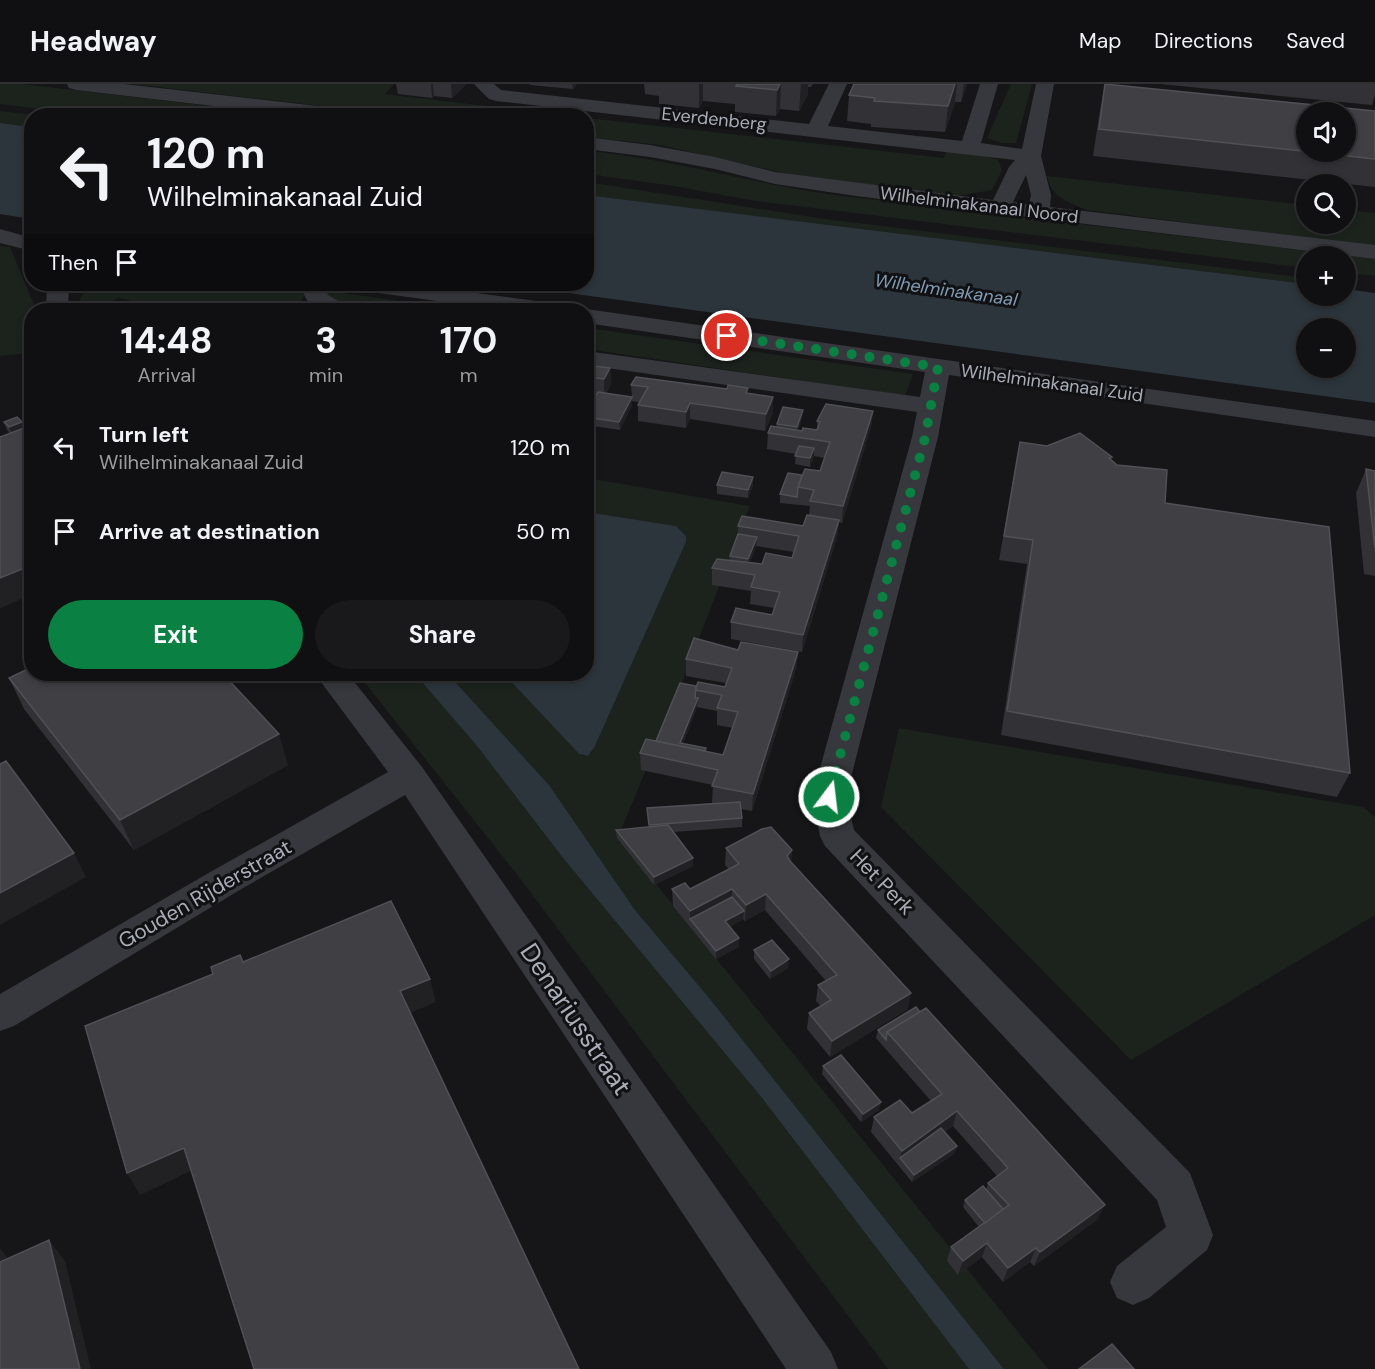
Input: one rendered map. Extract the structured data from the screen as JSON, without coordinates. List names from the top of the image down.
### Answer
{
  "streets": {
    "street": [
      "Everdenberg",
      "Wilhelminakanaal Noord",
      "Wilhelminakanaal Zuid",
      "Het Perk",
      "Gouden Rijderstraat",
      "Denariusstraat"
    ]
  },
  "crossings": [
    ["Wilhelminakanaal Zuid", "Het Perk"],
    ["Gouden Rijderstraat", "Denariusstraat"]
  ],
  "water": ["Wilhelminakanaal"],
  "page": {
    "header": "Headway",
    "nav": ["Map", "Directions", "Saved"],
    "map_buttons": ["+", "−"],
    "turn": ["120 m", "Wilhelminakanaal Zuid"],
    "then": "Then",
    "eta": [
      "14:48",
      "Arrival",
      "3",
      "min",
      "170",
      "m"
    ],
    "list": [
      {
        "name": "Turn left",
        "note": "Wilhelminakanaal Zuid",
        "value": "120 m"
      },
      {
        "name": "Arrive at destination",
        "value": "50 m"
      }
    ],
    "buttons": ["Exit", "Share"]
  }
}
